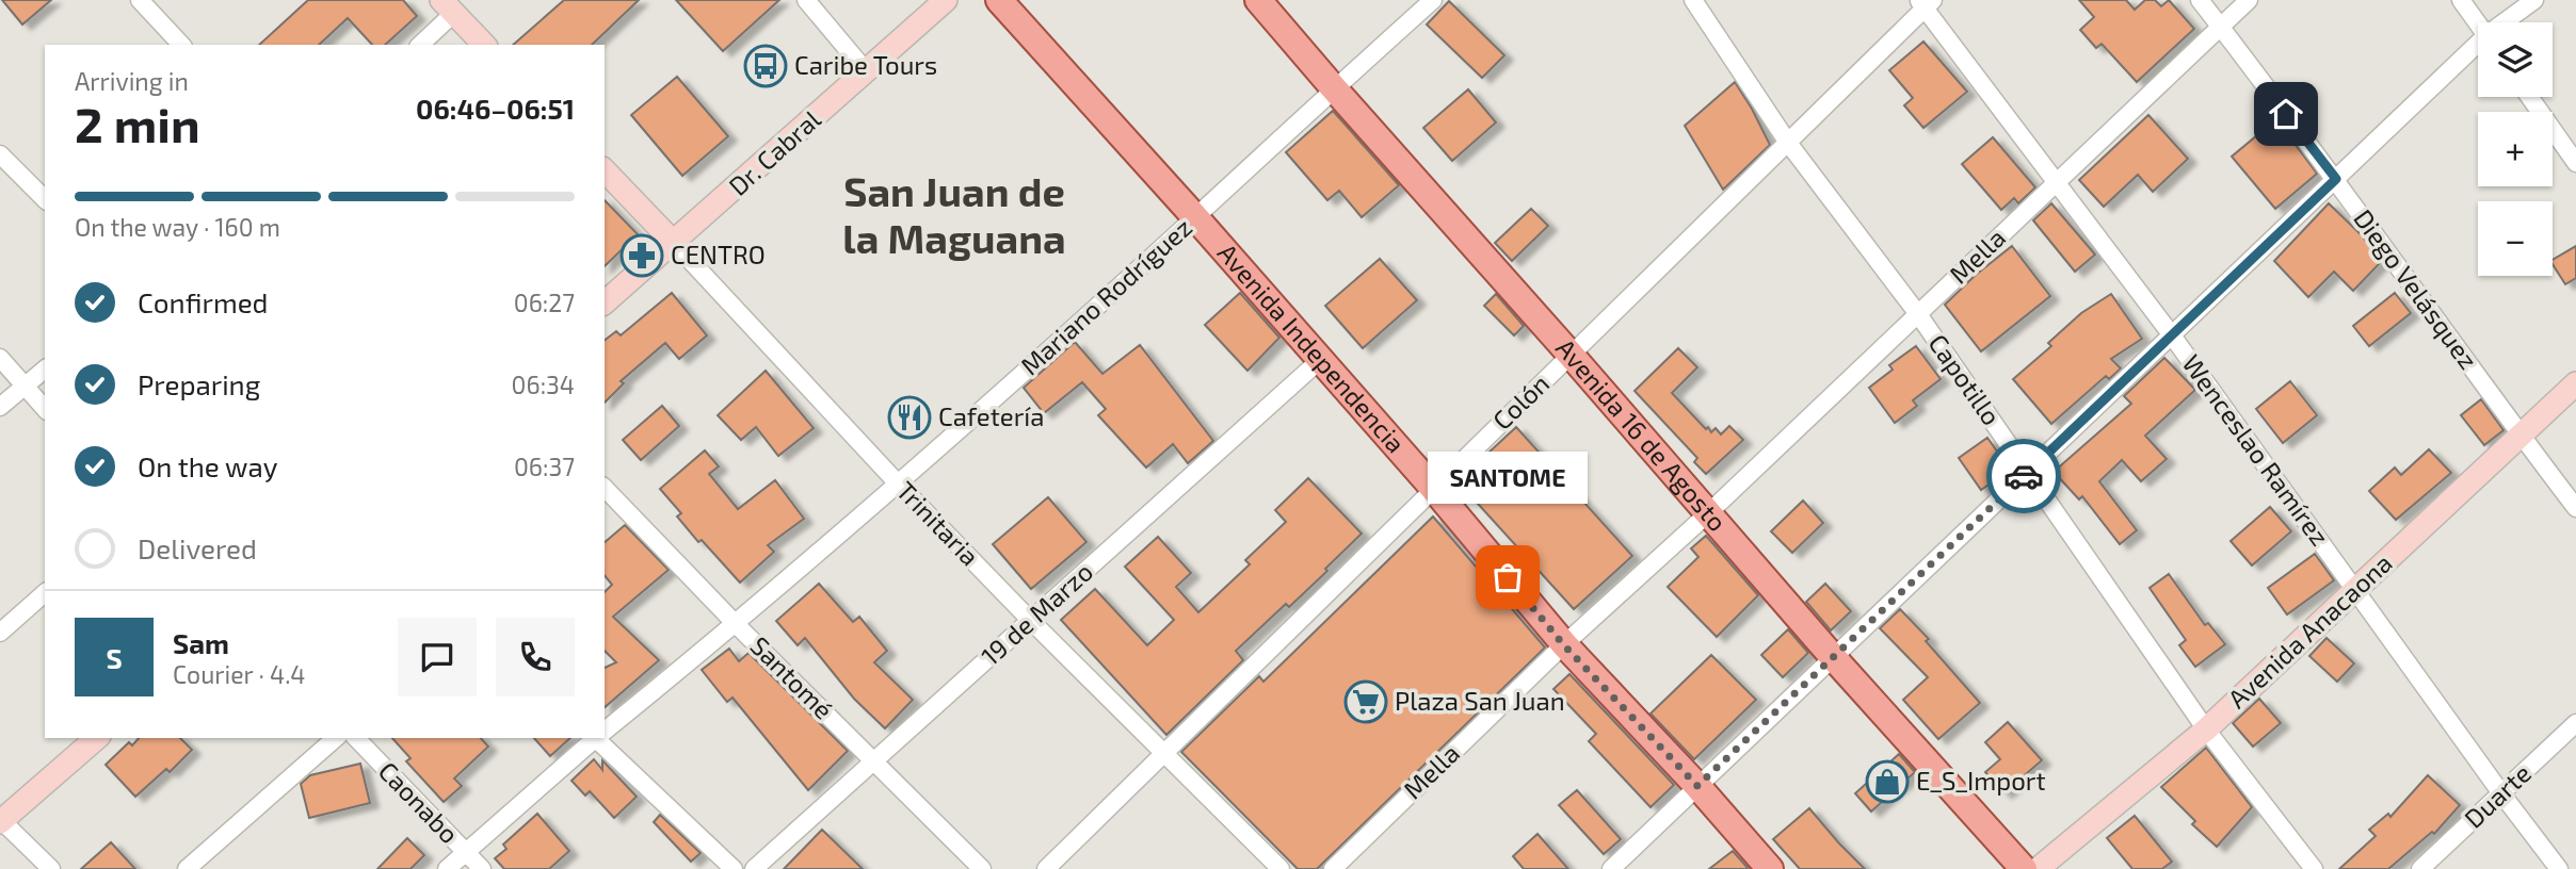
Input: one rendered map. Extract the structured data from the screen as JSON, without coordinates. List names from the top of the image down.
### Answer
{
  "streets": {
    "main road": ["Avenida Independencia", "Avenida 16 de Agosto"],
    "street": [
      "Dr. Cabral",
      "Mella",
      "Diego Velásquez",
      "Mariano Rodríguez",
      "Capotillo",
      "Colón",
      "Wenceslao Ramírez",
      "Trinitaria",
      "19 de Marzo",
      "Avenida Anacaona",
      "Santomé",
      "Duarte",
      "Caonabo"
    ]
  },
  "crossings": [
    ["Dr. Cabral", "Trinitaria"],
    ["Mella", "Diego Velásquez"],
    ["Mella", "Avenida Independencia"],
    ["Mella", "Capotillo"],
    ["Mella", "Avenida 16 de Agosto"],
    ["Mella", "Wenceslao Ramírez"],
    ["Diego Velásquez", "Avenida Anacaona"],
    ["Mariano Rodríguez", "Avenida Independencia"],
    ["Mariano Rodríguez", "Avenida 16 de Agosto"],
    ["Mariano Rodríguez", "Trinitaria"],
    ["Mariano Rodríguez", "Santomé"],
    ["Mariano Rodríguez", "Caonabo"],
    ["Avenida Independencia", "Colón"],
    ["Avenida Independencia", "19 de Marzo"],
    ["Capotillo", "Colón"],
    ["Capotillo", "Avenida Anacaona"],
    ["Colón", "Avenida 16 de Agosto"],
    ["Colón", "Wenceslao Ramírez"],
    ["Colón", "Trinitaria"],
    ["Wenceslao Ramírez", "Avenida Anacaona"],
    ["Wenceslao Ramírez", "Duarte"],
    ["Trinitaria", "19 de Marzo"],
    ["19 de Marzo", "Santomé"]
  ],
  "districts": ["San Juan de la Maguana"],
  "places": {
    "bus stop": ["Caribe Tours"],
    "pharmacy": ["CENTRO"],
    "restaurant": ["Cafetería"],
    "other": ["SANTOME"],
    "supermarket": ["Plaza San Juan"],
    "shop": ["E_S_Import"]
  },
  "page": {
    "map_buttons": ["+", "−"],
    "heading": ["2 min", "Arriving in", "06:46–06:51"],
    "panel": ["Sam", "Courier · 4.4"],
    "bar": "On the way · 160 m",
    "list": [
      ["Confirmed", "06:27"],
      ["Preparing", "06:34"],
      ["On the way", "06:37"],
      "Delivered"
    ],
    "bubble": "SANTOME",
    "round": "S"
  }
}
